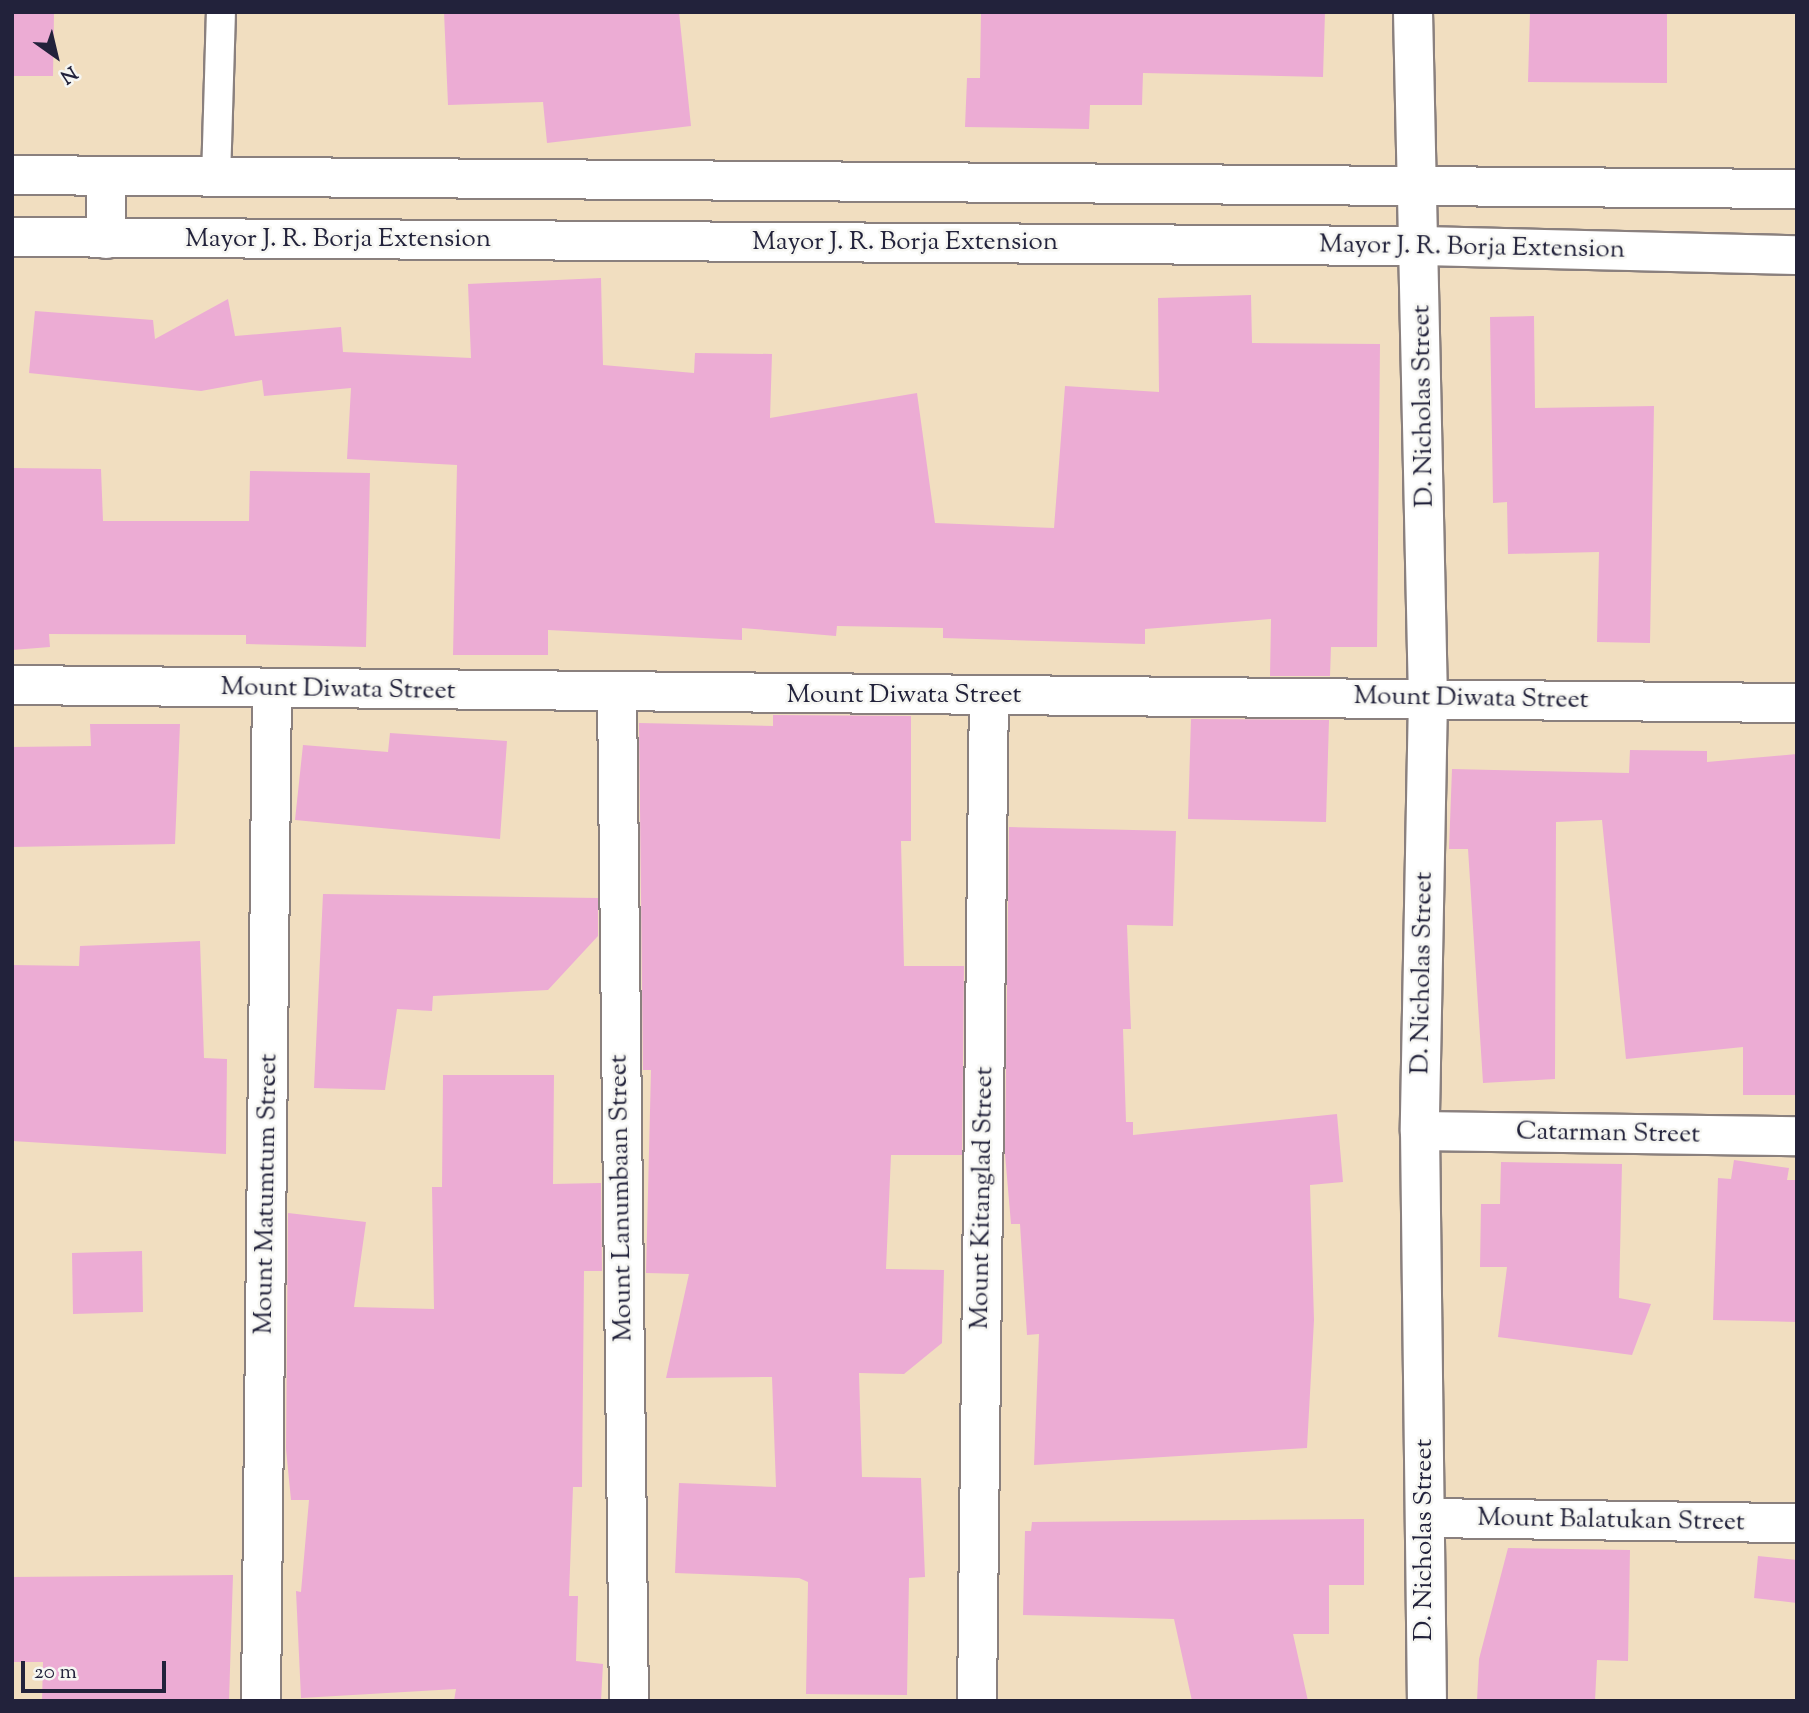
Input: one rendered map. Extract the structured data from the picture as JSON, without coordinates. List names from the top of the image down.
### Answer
{
  "streets": {
    "street": [
      "Mayor J. R. Borja Extension",
      "D. Nicholas Street",
      "Mount Diwata Street",
      "Catarman Street",
      "Mount Matumtum Street",
      "Mount Lanumbaan Street",
      "Mount Kitanglad Street",
      "Mount Balatukan Street"
    ]
  },
  "crossings": [
    ["Mayor J. R. Borja Extension", "D. Nicholas Street"],
    ["D. Nicholas Street", "Mount Diwata Street"],
    ["D. Nicholas Street", "Catarman Street"],
    ["D. Nicholas Street", "Mount Balatukan Street"],
    ["Mount Diwata Street", "Mount Matumtum Street"],
    ["Mount Diwata Street", "Mount Lanumbaan Street"],
    ["Mount Diwata Street", "Mount Kitanglad Street"]
  ],
  "scale_bar": "20 m",
  "north": "bottom right"
}
